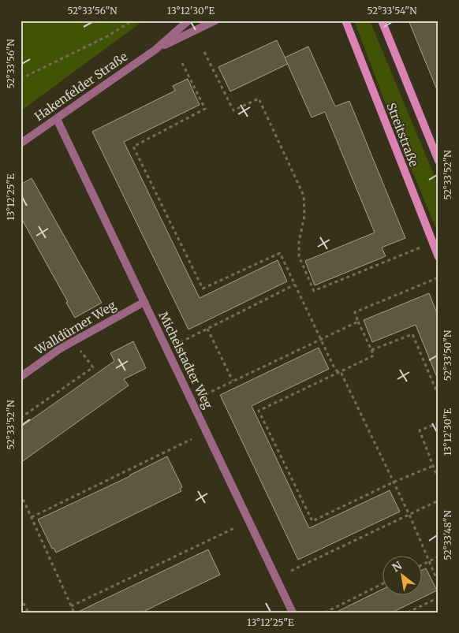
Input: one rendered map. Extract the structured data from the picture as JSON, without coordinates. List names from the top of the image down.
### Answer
{
  "streets": {
    "main road": ["Streitstraße"],
    "street": ["Hakenfelder Straße", "Walldürner Weg", "Michelstadter Weg"]
  },
  "crossings": [
    ["Hakenfelder Straße", "Michelstadter Weg"],
    ["Walldürner Weg", "Michelstadter Weg"]
  ],
  "north": "top left",
  "coordinates": [
    "52°33'56\"N",
    "13°12'30\"E",
    "52°33'54\"N",
    "52°33'52\"N",
    "13°12'25\"E",
    "52°33'50\"N",
    "52°33'48\"N"
  ]
}
